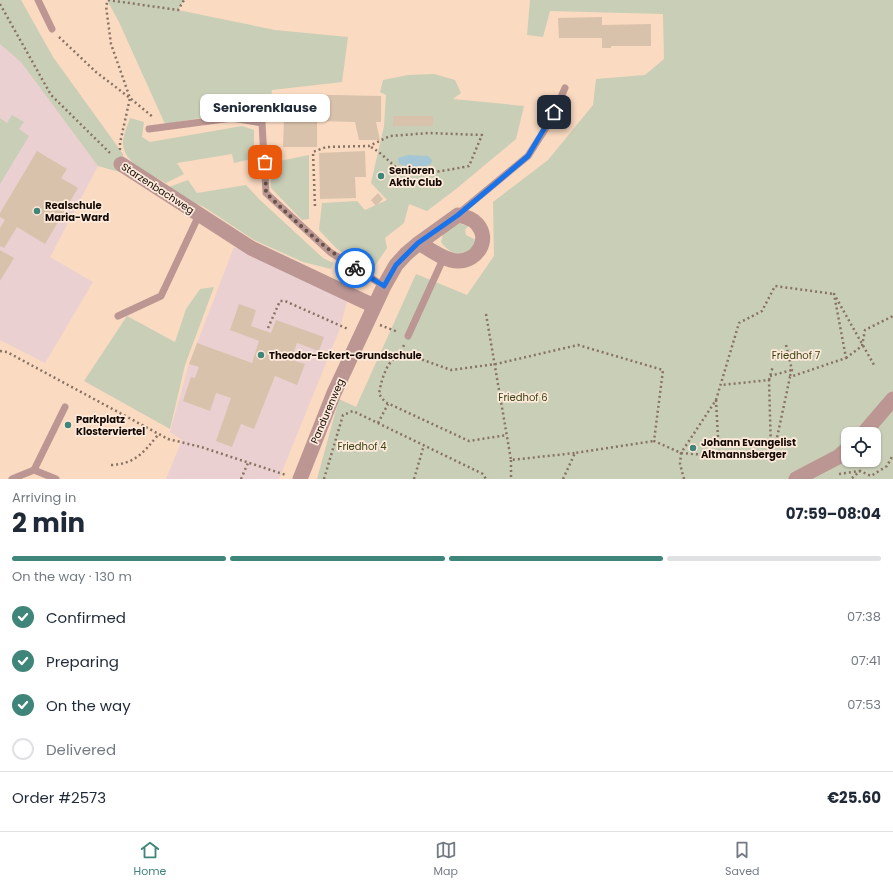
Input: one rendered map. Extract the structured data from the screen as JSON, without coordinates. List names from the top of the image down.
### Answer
{
  "streets": {
    "street": ["Starzenbachweg", "Pandurenweg"]
  },
  "crossings": [
    ["Starzenbachweg", "Pandurenweg"]
  ],
  "parks": ["Friedhof 7", "Friedhof 6", "Friedhof 4"],
  "places": [
    "Seniorenklause",
    "Senioren Aktiv Club",
    "Realschule Maria-Ward",
    "Theodor-Eckert-Grundschule",
    "Parkplatz Klosterviertel",
    "Johann Evangelist Altmannsberger"
  ],
  "page": {
    "bubble": "Seniorenklause",
    "heading": ["2 min", "Arriving in", "07:59–08:04"],
    "panel": ["Order #2573", "€25.60"],
    "bar": "On the way · 130 m",
    "list": [
      ["Confirmed", "07:38"],
      ["Preparing", "07:41"],
      ["On the way", "07:53"],
      "Delivered"
    ],
    "tabs": ["Home", "Map", "Saved"]
  }
}
